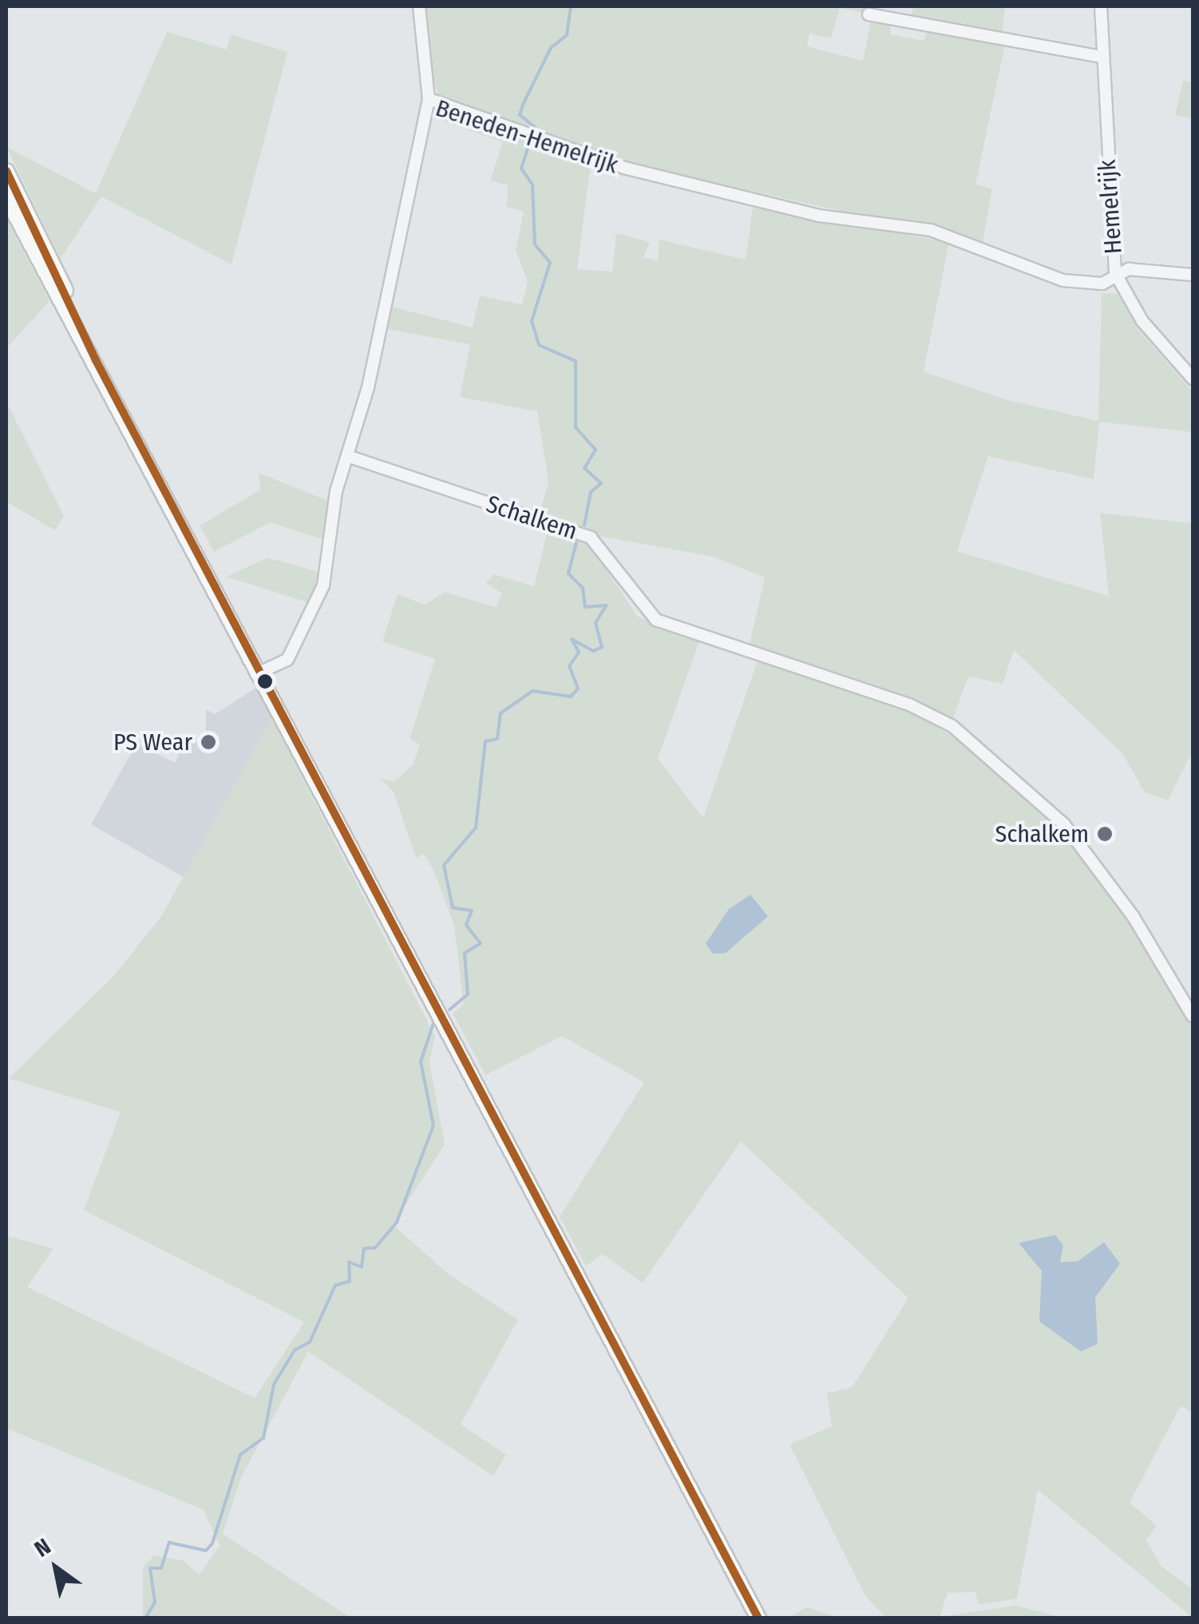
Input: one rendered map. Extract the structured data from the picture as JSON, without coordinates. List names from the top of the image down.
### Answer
{
  "streets": {
    "street": ["Beneden-Hemelrijk", "Hemelrijk", "Schalkem"]
  },
  "crossings": [
    ["Beneden-Hemelrijk", "Hemelrijk"],
    ["Beneden-Hemelrijk", "Schalkem"]
  ],
  "places": ["PS Wear", "Schalkem"],
  "north": "top left"
}
